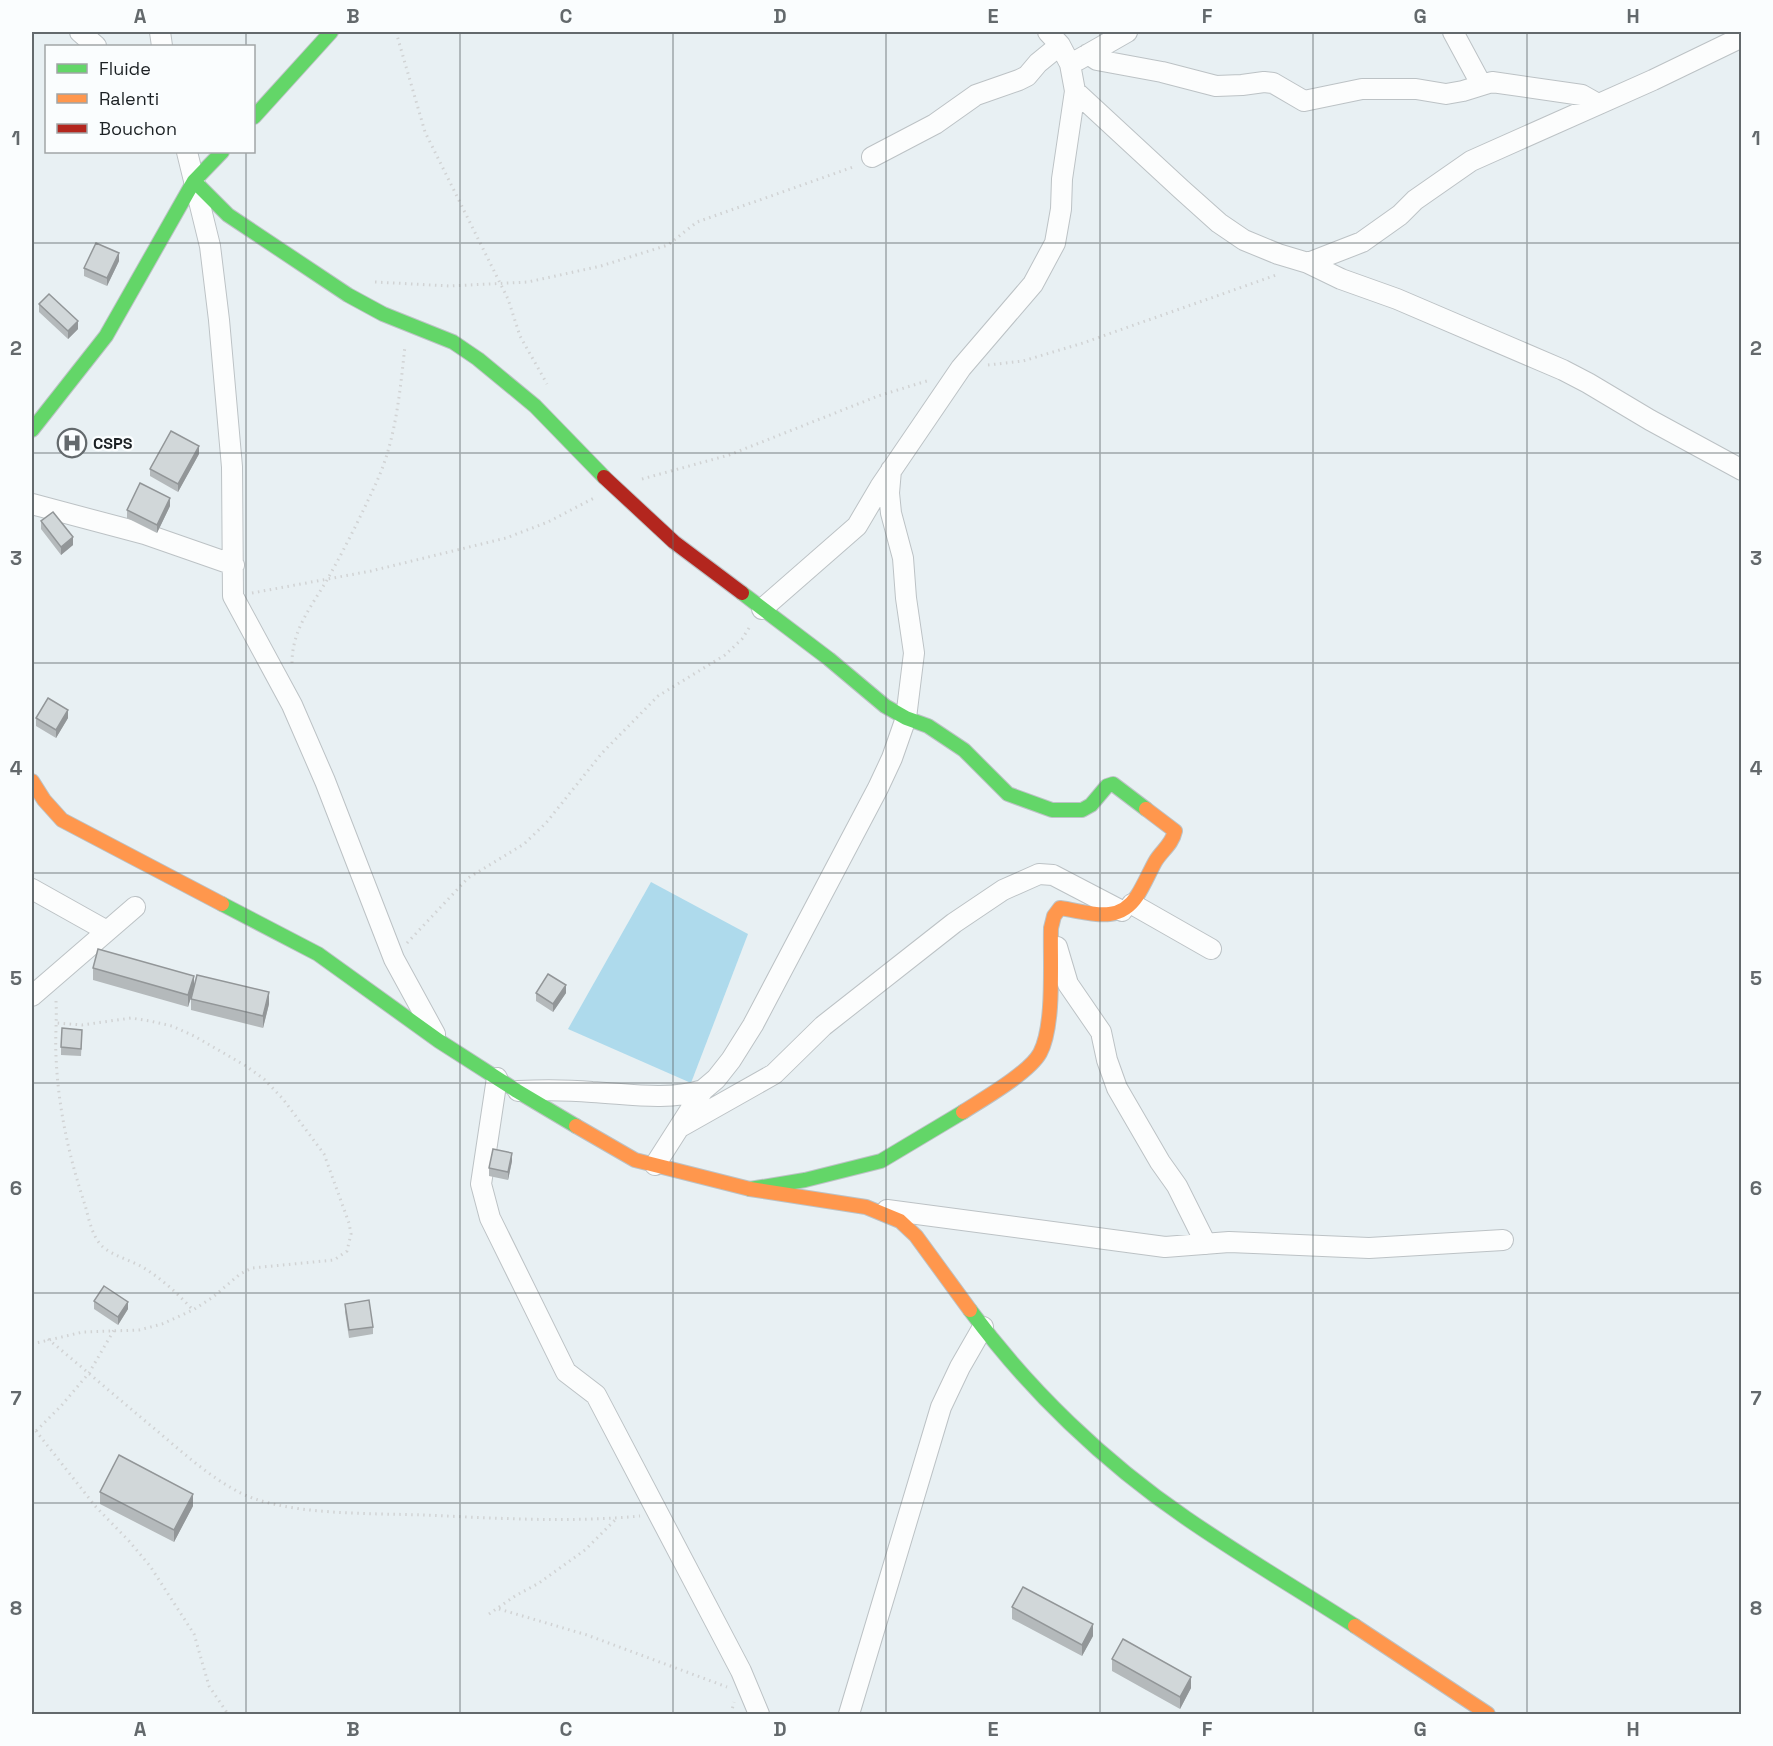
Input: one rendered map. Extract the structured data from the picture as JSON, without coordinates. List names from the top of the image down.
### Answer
{
  "places": {
    "hospital": ["CSPS"]
  },
  "legend": ["Fluide", "Ralenti", "Bouchon"],
  "grid": {
    "columns": [
      "A",
      "B",
      "C",
      "D",
      "E",
      "F",
      "G",
      "H"
    ],
    "rows": [
      "1",
      "2",
      "3",
      "4",
      "5",
      "6",
      "7",
      "8"
    ]
  }
}
